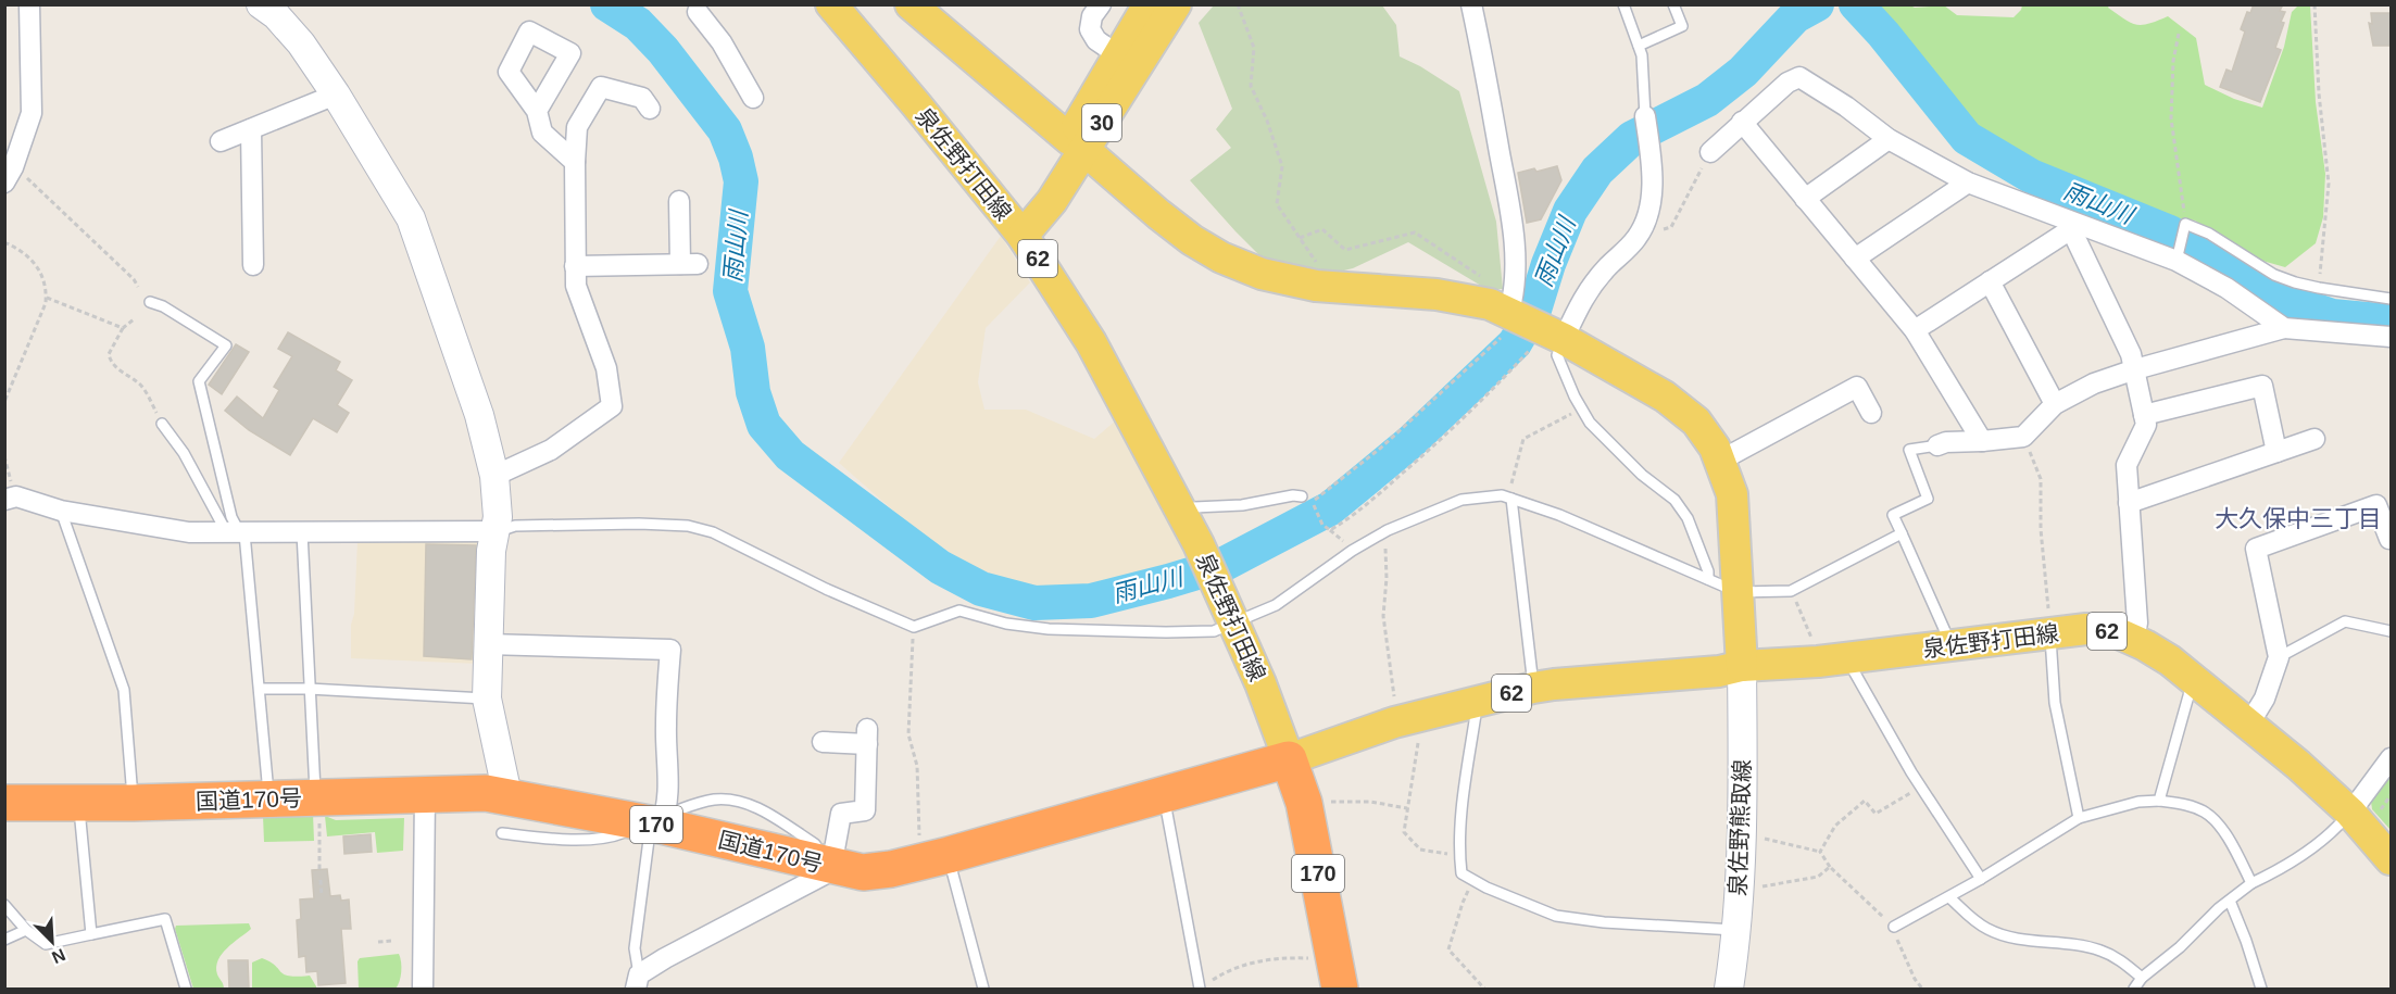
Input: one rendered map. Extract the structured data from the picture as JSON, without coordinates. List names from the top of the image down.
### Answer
{
  "streets": {
    "highway": ["国道170号", "170"],
    "main road": ["30", "泉佐野打田線", "62"],
    "street": ["泉佐野熊取線"]
  },
  "crossings": [
    ["30", "泉佐野打田線"],
    ["泉佐野打田線", "国道170号"],
    ["泉佐野打田線", "170"],
    ["泉佐野打田線", "泉佐野熊取線"],
    ["国道170号", "170"]
  ],
  "districts": ["大久保中三丁目"],
  "water": ["雨山川"],
  "north": "bottom right"
}
